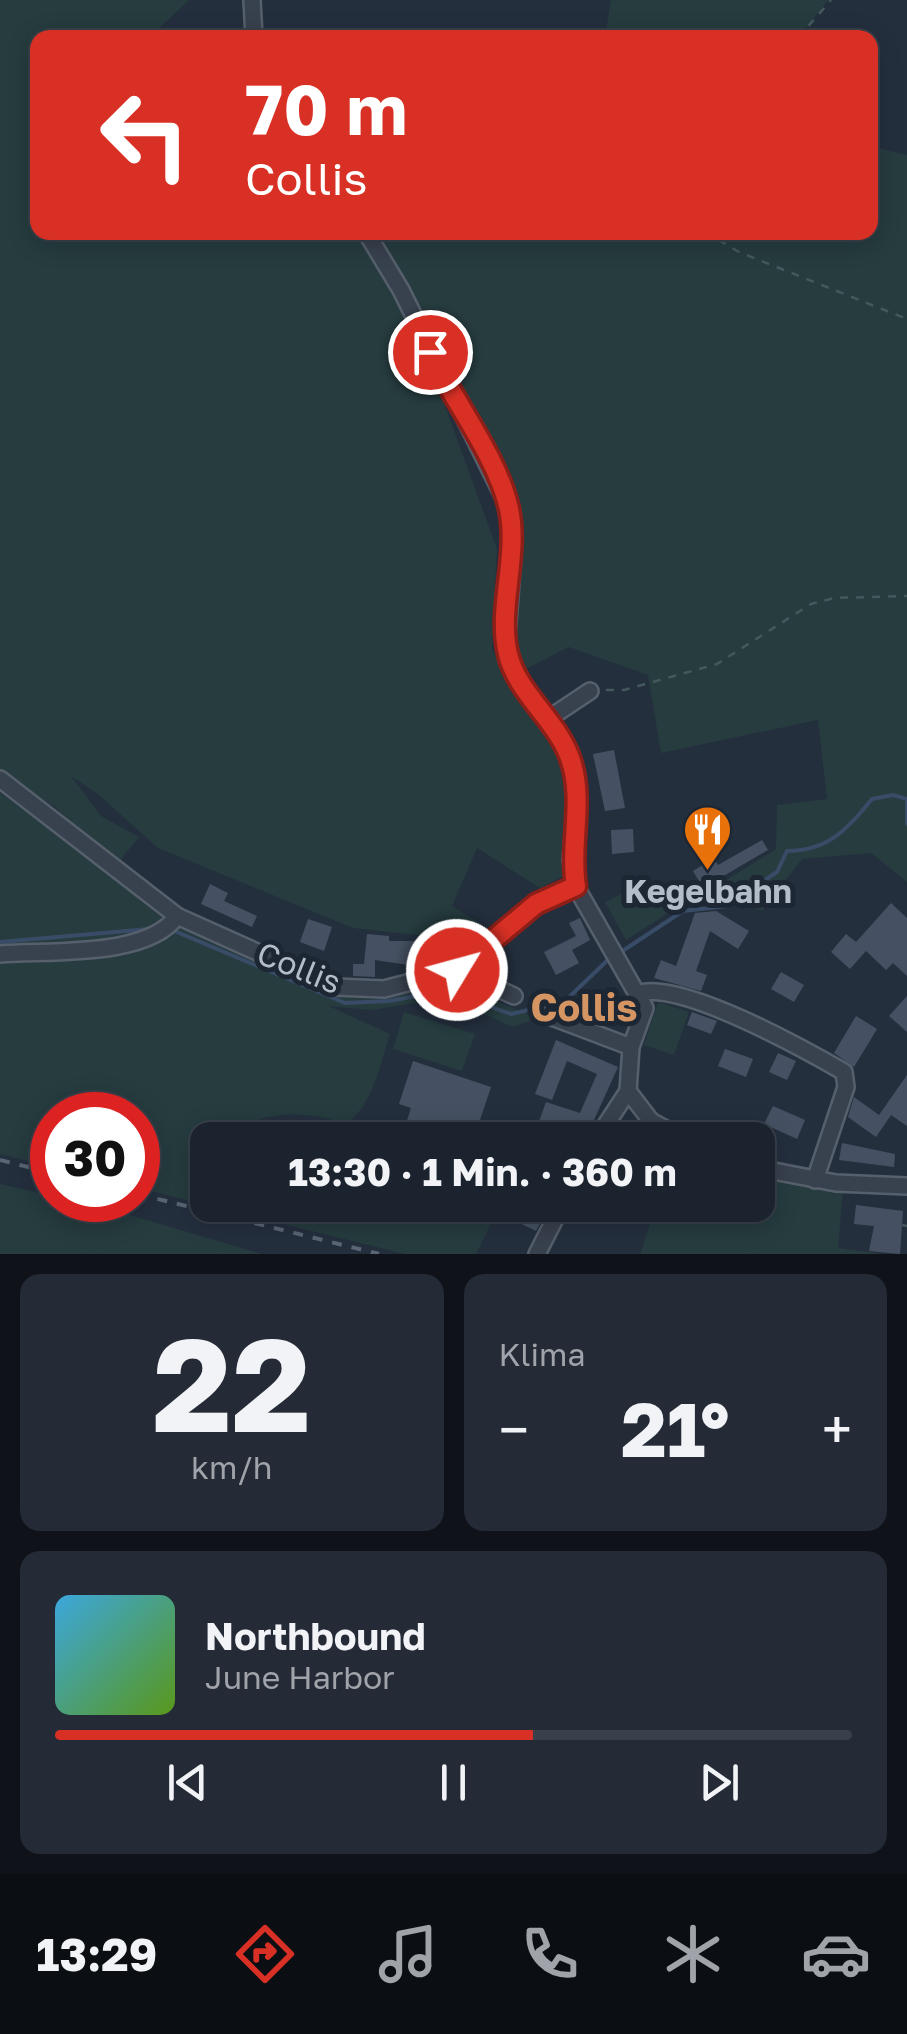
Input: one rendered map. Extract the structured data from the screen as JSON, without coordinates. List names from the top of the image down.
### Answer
{
  "streets": {
    "street": ["Collis"]
  },
  "districts": ["Collis"],
  "places": {
    "restaurant": ["Kegelbahn"]
  },
  "page": {
    "turn": ["70 m", "Collis"],
    "limit": "30",
    "trip": "13:30 · 1 Min. · 360 m",
    "tile": [
      ["22", "km/h"],
      "Klima"
    ],
    "heat": ["−", "21°", "+"],
    "song": ["Northbound", "June Harbor"],
    "tabs": "13:29"
  }
}
